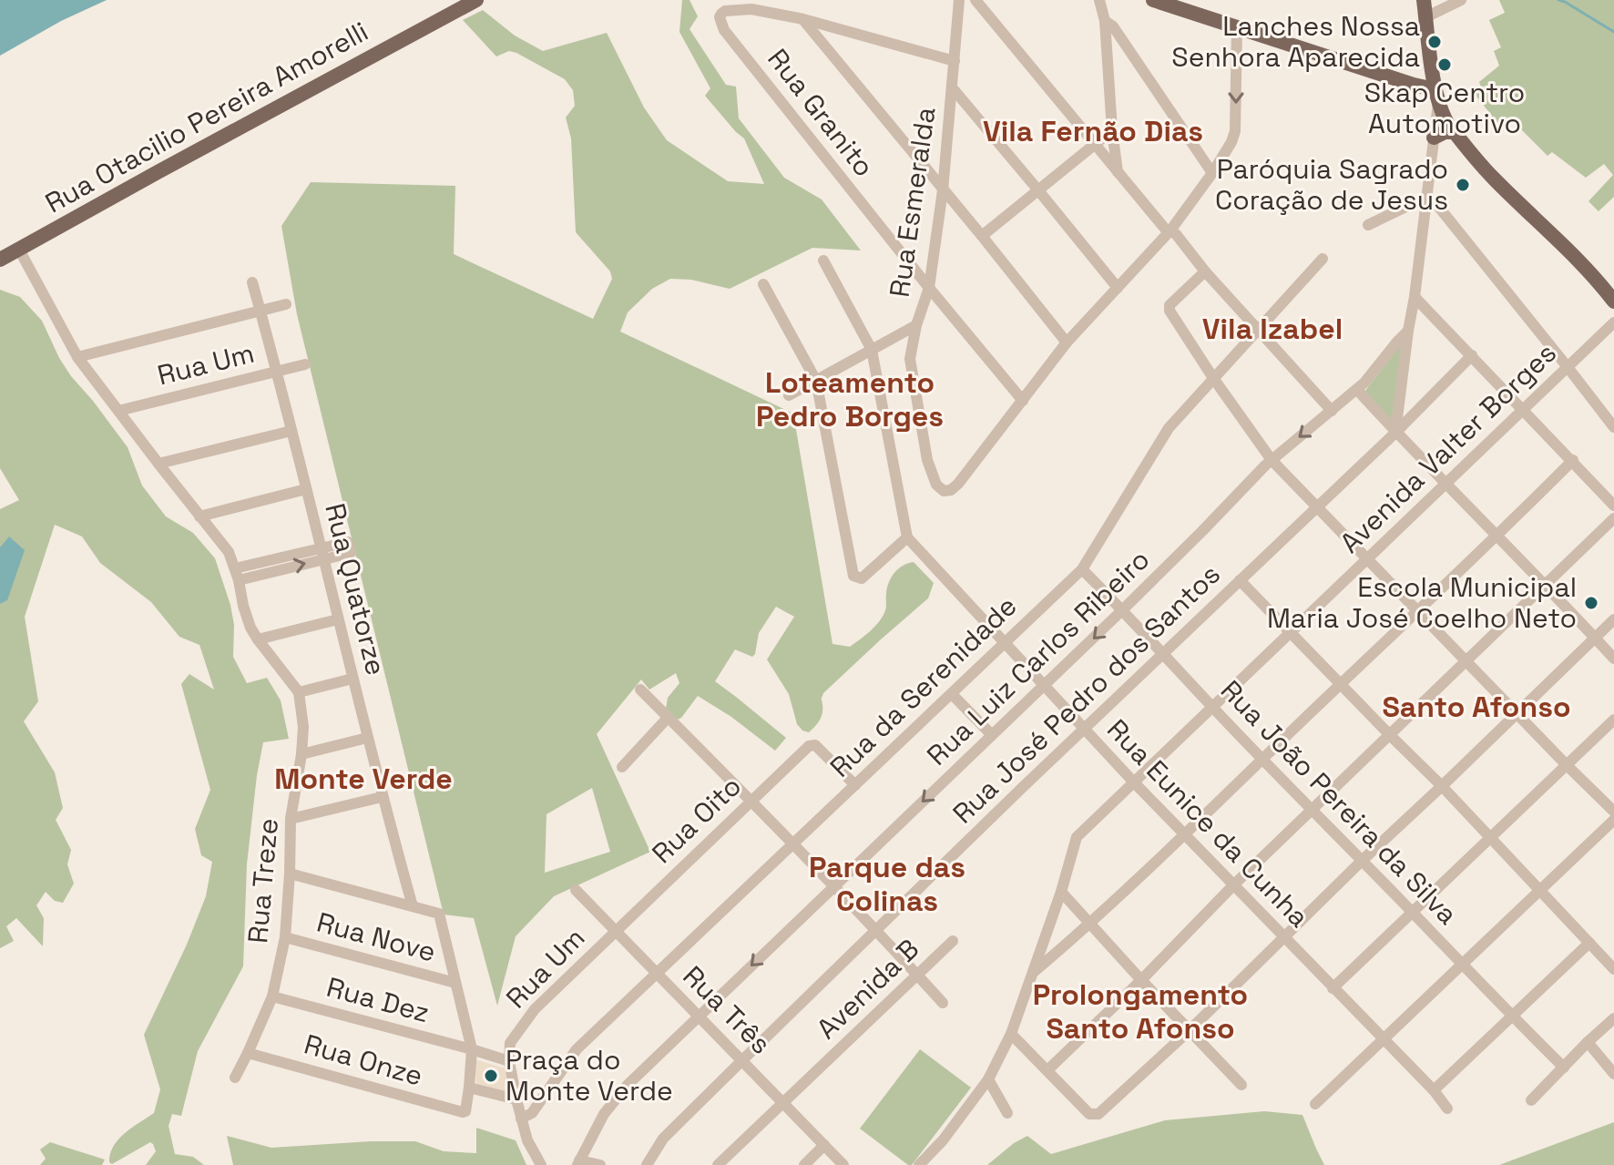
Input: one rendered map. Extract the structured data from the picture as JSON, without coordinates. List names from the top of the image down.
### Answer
{
  "streets": {
    "main road": ["Rua Otacilio Pereira Amorelli"],
    "street": [
      "Rua Granito",
      "Rua Esmeralda",
      "Rua Um",
      "Avenida Valter Borges",
      "Rua Quatorze",
      "Rua Luiz Carlos Ribeiro",
      "Rua da Serenidade",
      "Rua José Pedro dos Santos",
      "Rua João Pereira da Silva",
      "Rua Oito",
      "Rua Eunice da Cunha",
      "Rua Treze",
      "Rua Nove",
      "Avenida B",
      "Rua Dez",
      "Rua Três",
      "Rua Onze"
    ]
  },
  "crossings": [
    ["Rua Granito", "Rua Esmeralda"],
    ["Rua Um", "Rua Quatorze"],
    ["Rua Um", "Rua Oito"],
    ["Rua Um", "Rua Dez"],
    ["Rua Um", "Rua Três"],
    ["Avenida Valter Borges", "Rua João Pereira da Silva"],
    ["Avenida Valter Borges", "Rua Eunice da Cunha"],
    ["Rua Luiz Carlos Ribeiro", "Rua João Pereira da Silva"],
    ["Rua Luiz Carlos Ribeiro", "Rua Eunice da Cunha"],
    ["Rua Luiz Carlos Ribeiro", "Rua Três"],
    ["Rua da Serenidade", "Rua João Pereira da Silva"],
    ["Rua da Serenidade", "Rua Oito"],
    ["Rua da Serenidade", "Rua Eunice da Cunha"],
    ["Rua da Serenidade", "Rua Três"],
    ["Rua José Pedro dos Santos", "Rua João Pereira da Silva"],
    ["Rua José Pedro dos Santos", "Rua Eunice da Cunha"],
    ["Rua José Pedro dos Santos", "Rua Três"],
    ["Rua Oito", "Rua Três"],
    ["Rua Treze", "Rua Nove"],
    ["Rua Treze", "Rua Dez"],
    ["Rua Treze", "Rua Onze"],
    ["Avenida B", "Rua Três"]
  ],
  "one_way": ["Rua Luiz Carlos Ribeiro"],
  "districts": [
    "Vila Fernão Dias",
    "Vila Izabel",
    "Loteamento Pedro Borges",
    "Santo Afonso",
    "Monte Verde",
    "Parque das Colinas",
    "Prolongamento Santo Afonso"
  ],
  "places": [
    "Lanches Nossa Senhora Aparecida",
    "Skap Centro Automotivo",
    "Paróquia Sagrado Coração de Jesus",
    "Escola Municipal Maria José Coelho Neto",
    "Praça do Monte Verde"
  ]
}
